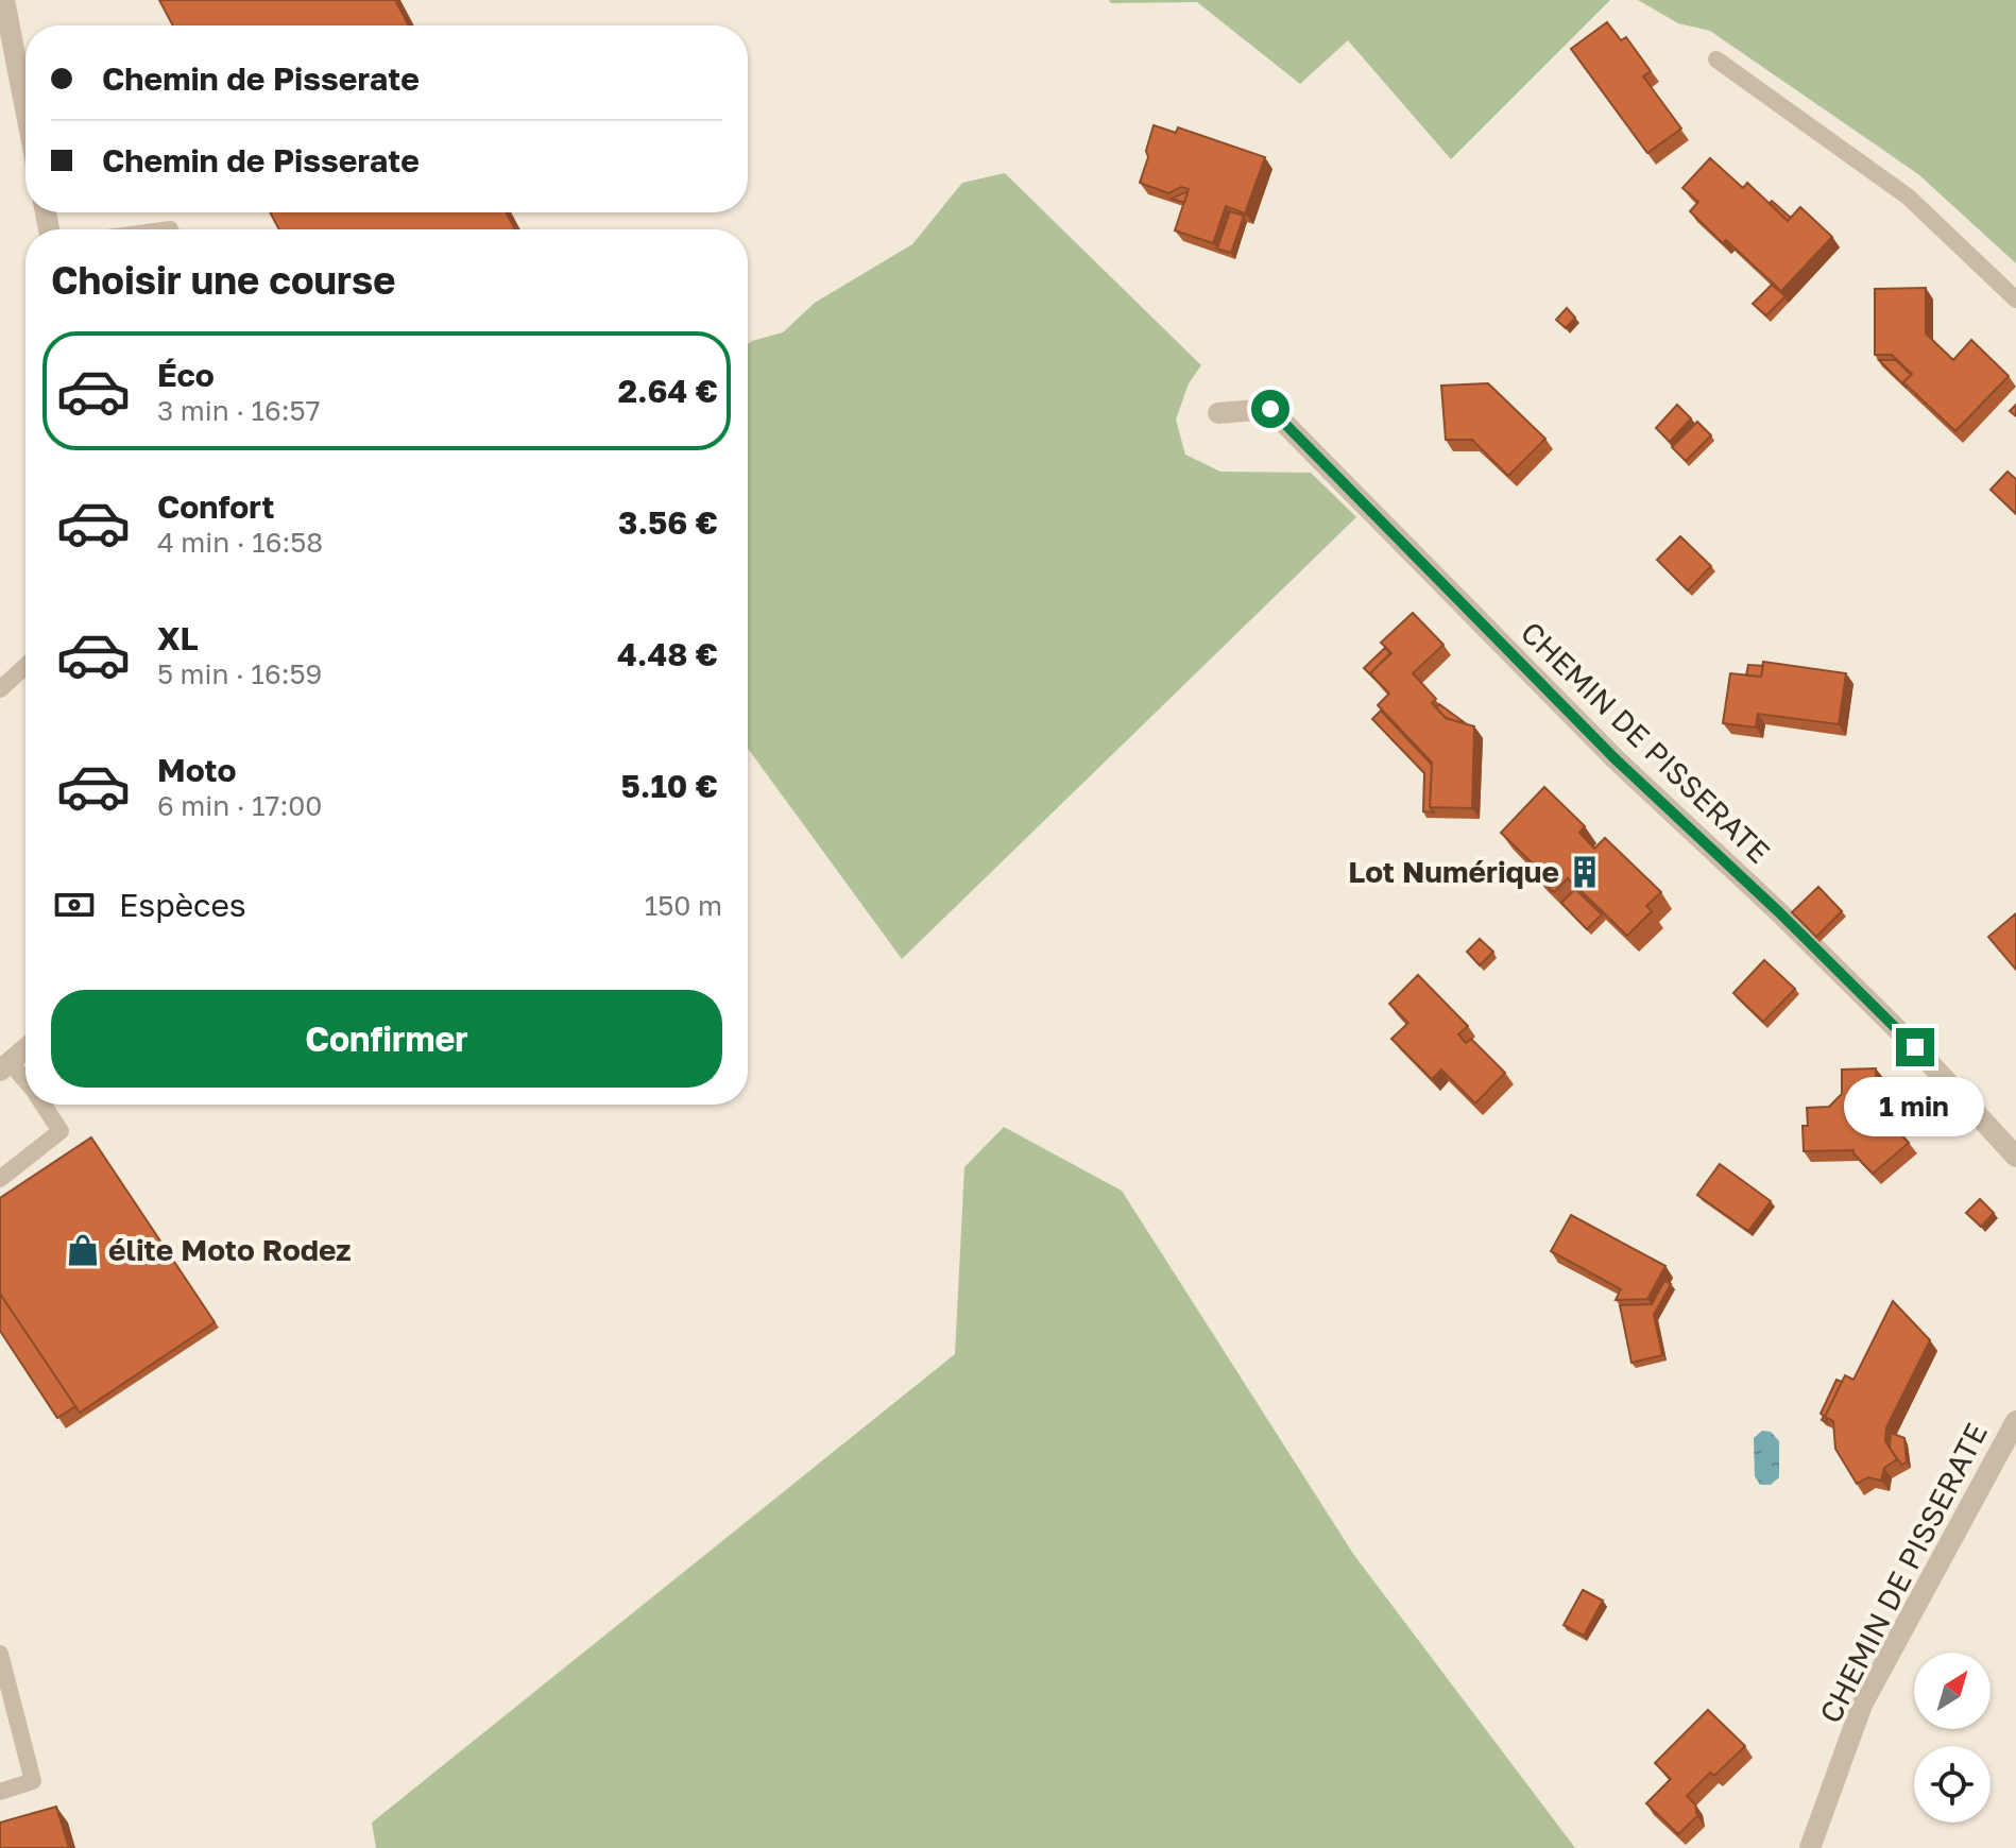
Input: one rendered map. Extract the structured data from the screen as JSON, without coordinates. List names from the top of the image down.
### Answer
{
  "streets": {
    "street": ["CHEMIN DE PISSERATE"]
  },
  "places": {
    "building": ["Lot Numérique"],
    "shop": ["élite Moto Rodez"]
  },
  "north": "top right",
  "page": {
    "banner": ["Chemin de Pisserate", "Chemin de Pisserate"],
    "heading": "Choisir une course",
    "list": [
      {
        "name": "Éco",
        "note": "3 min · 16:57",
        "value": "2.64 €"
      },
      {
        "name": "Confort",
        "note": "4 min · 16:58",
        "value": "3.56 €"
      },
      {
        "name": "XL",
        "note": "5 min · 16:59",
        "value": "4.48 €"
      },
      {
        "name": "Moto",
        "note": "6 min · 17:00",
        "value": "5.10 €"
      }
    ],
    "pay": ["Espèces", "150 m"],
    "buttons": "Confirmer",
    "bubble": "1 min"
  }
}
